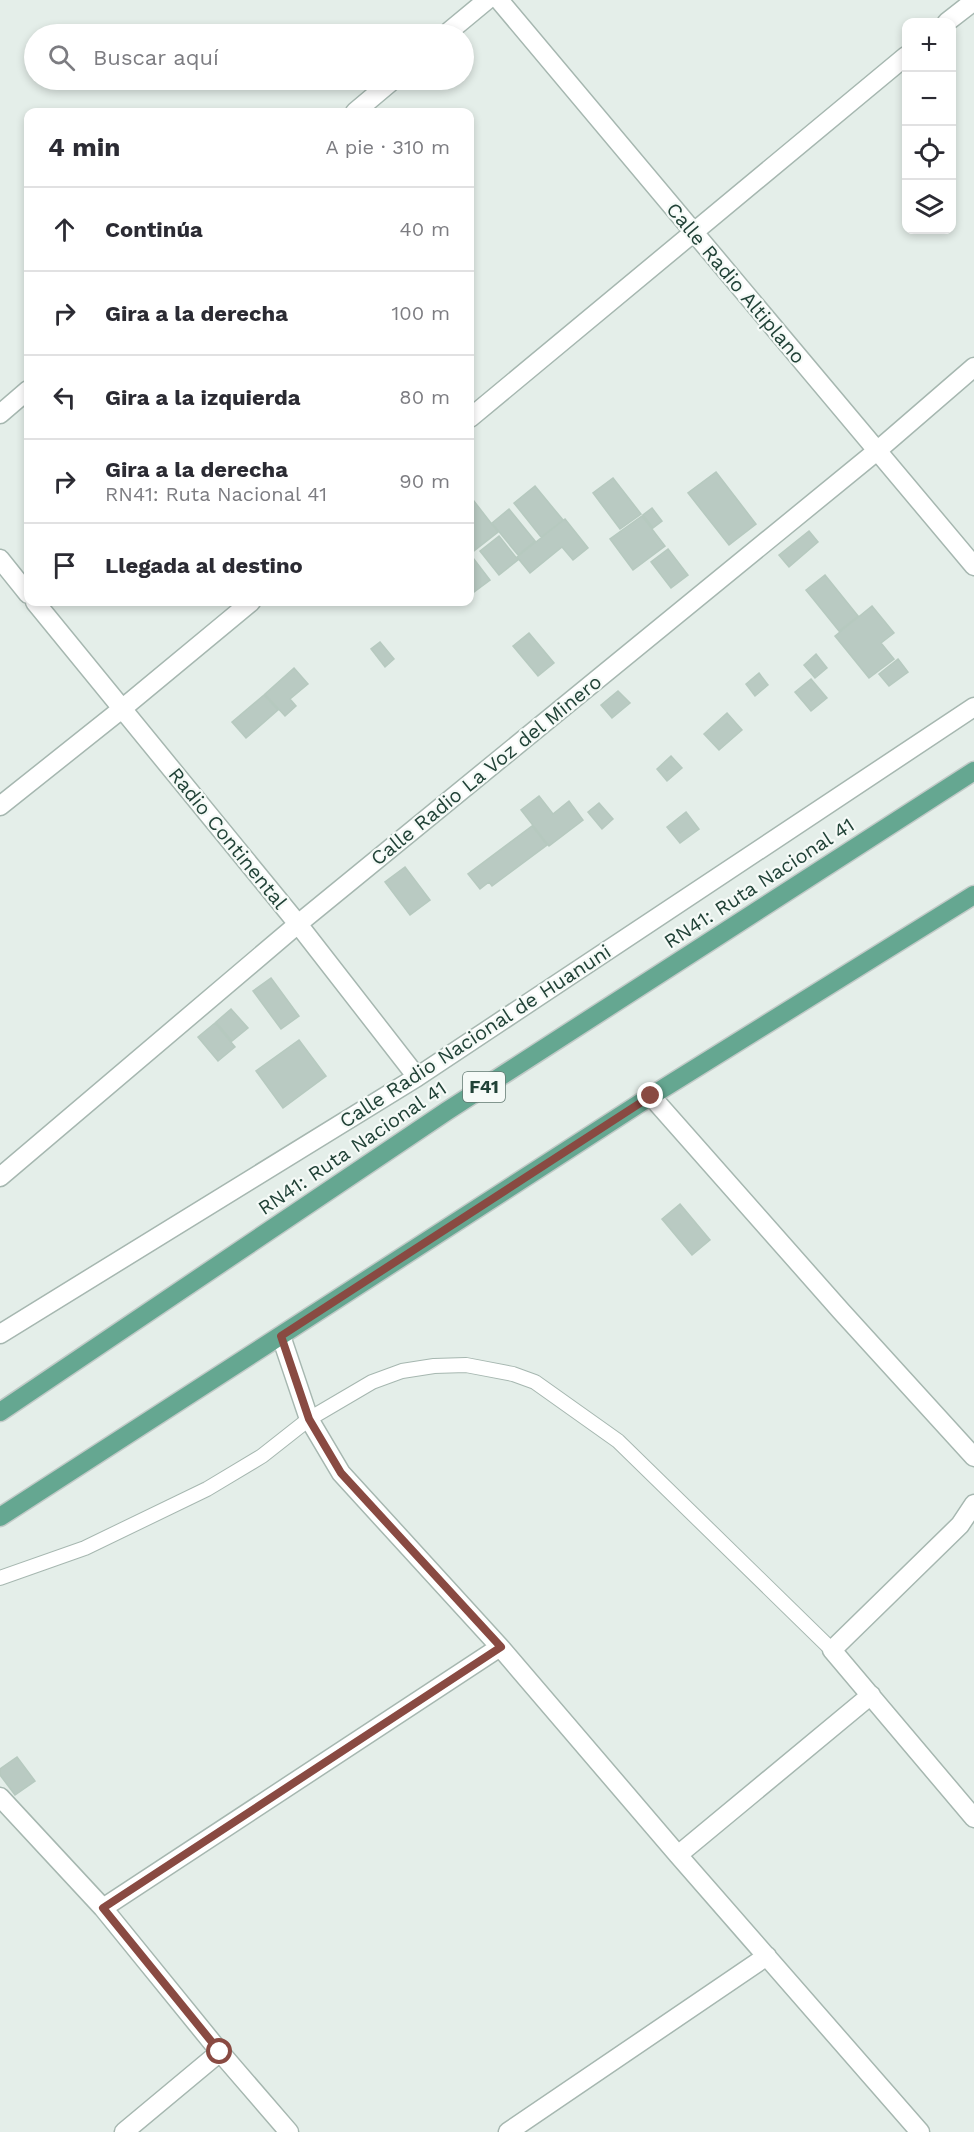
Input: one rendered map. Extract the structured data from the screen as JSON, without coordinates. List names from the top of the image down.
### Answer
{
  "streets": {
    "main road": ["RN41: Ruta Nacional 41", "F41"],
    "street": [
      "Calle Radio Altiplano",
      "Calle Radio La Voz del Minero",
      "Radio Continental",
      "Calle Radio Nacional de Huanuni"
    ]
  },
  "crossings": [
    ["Calle Radio Altiplano", "Calle Radio La Voz del Minero"],
    ["Calle Radio La Voz del Minero", "Radio Continental"],
    ["Radio Continental", "Calle Radio Nacional de Huanuni"]
  ],
  "page": {
    "map_buttons": ["+", "−"],
    "search": "Buscar aquí",
    "heading": ["4 min", "A pie · 310 m"],
    "list": [
      ["Continúa", "40 m"],
      ["Gira a la derecha", "100 m"],
      ["Gira a la izquierda", "80 m"],
      ["Gira a la derecha", "RN41: Ruta Nacional 41", "90 m"],
      "Llegada al destino"
    ]
  }
}
